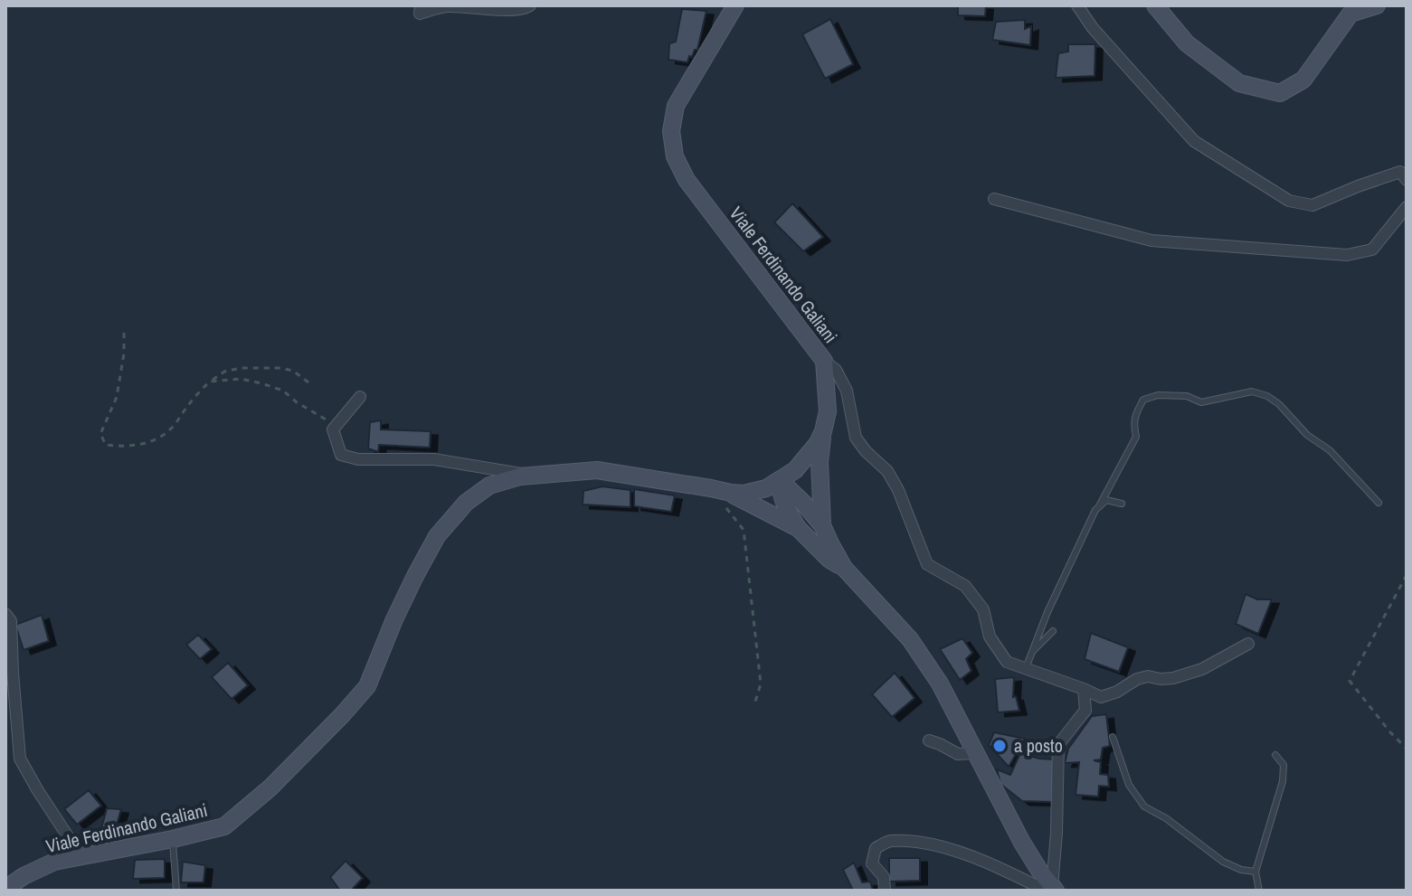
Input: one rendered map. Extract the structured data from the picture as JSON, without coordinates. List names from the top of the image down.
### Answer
{
  "streets": {
    "main road": ["Viale Ferdinando Galiani"]
  },
  "places": ["a posto"]
}
